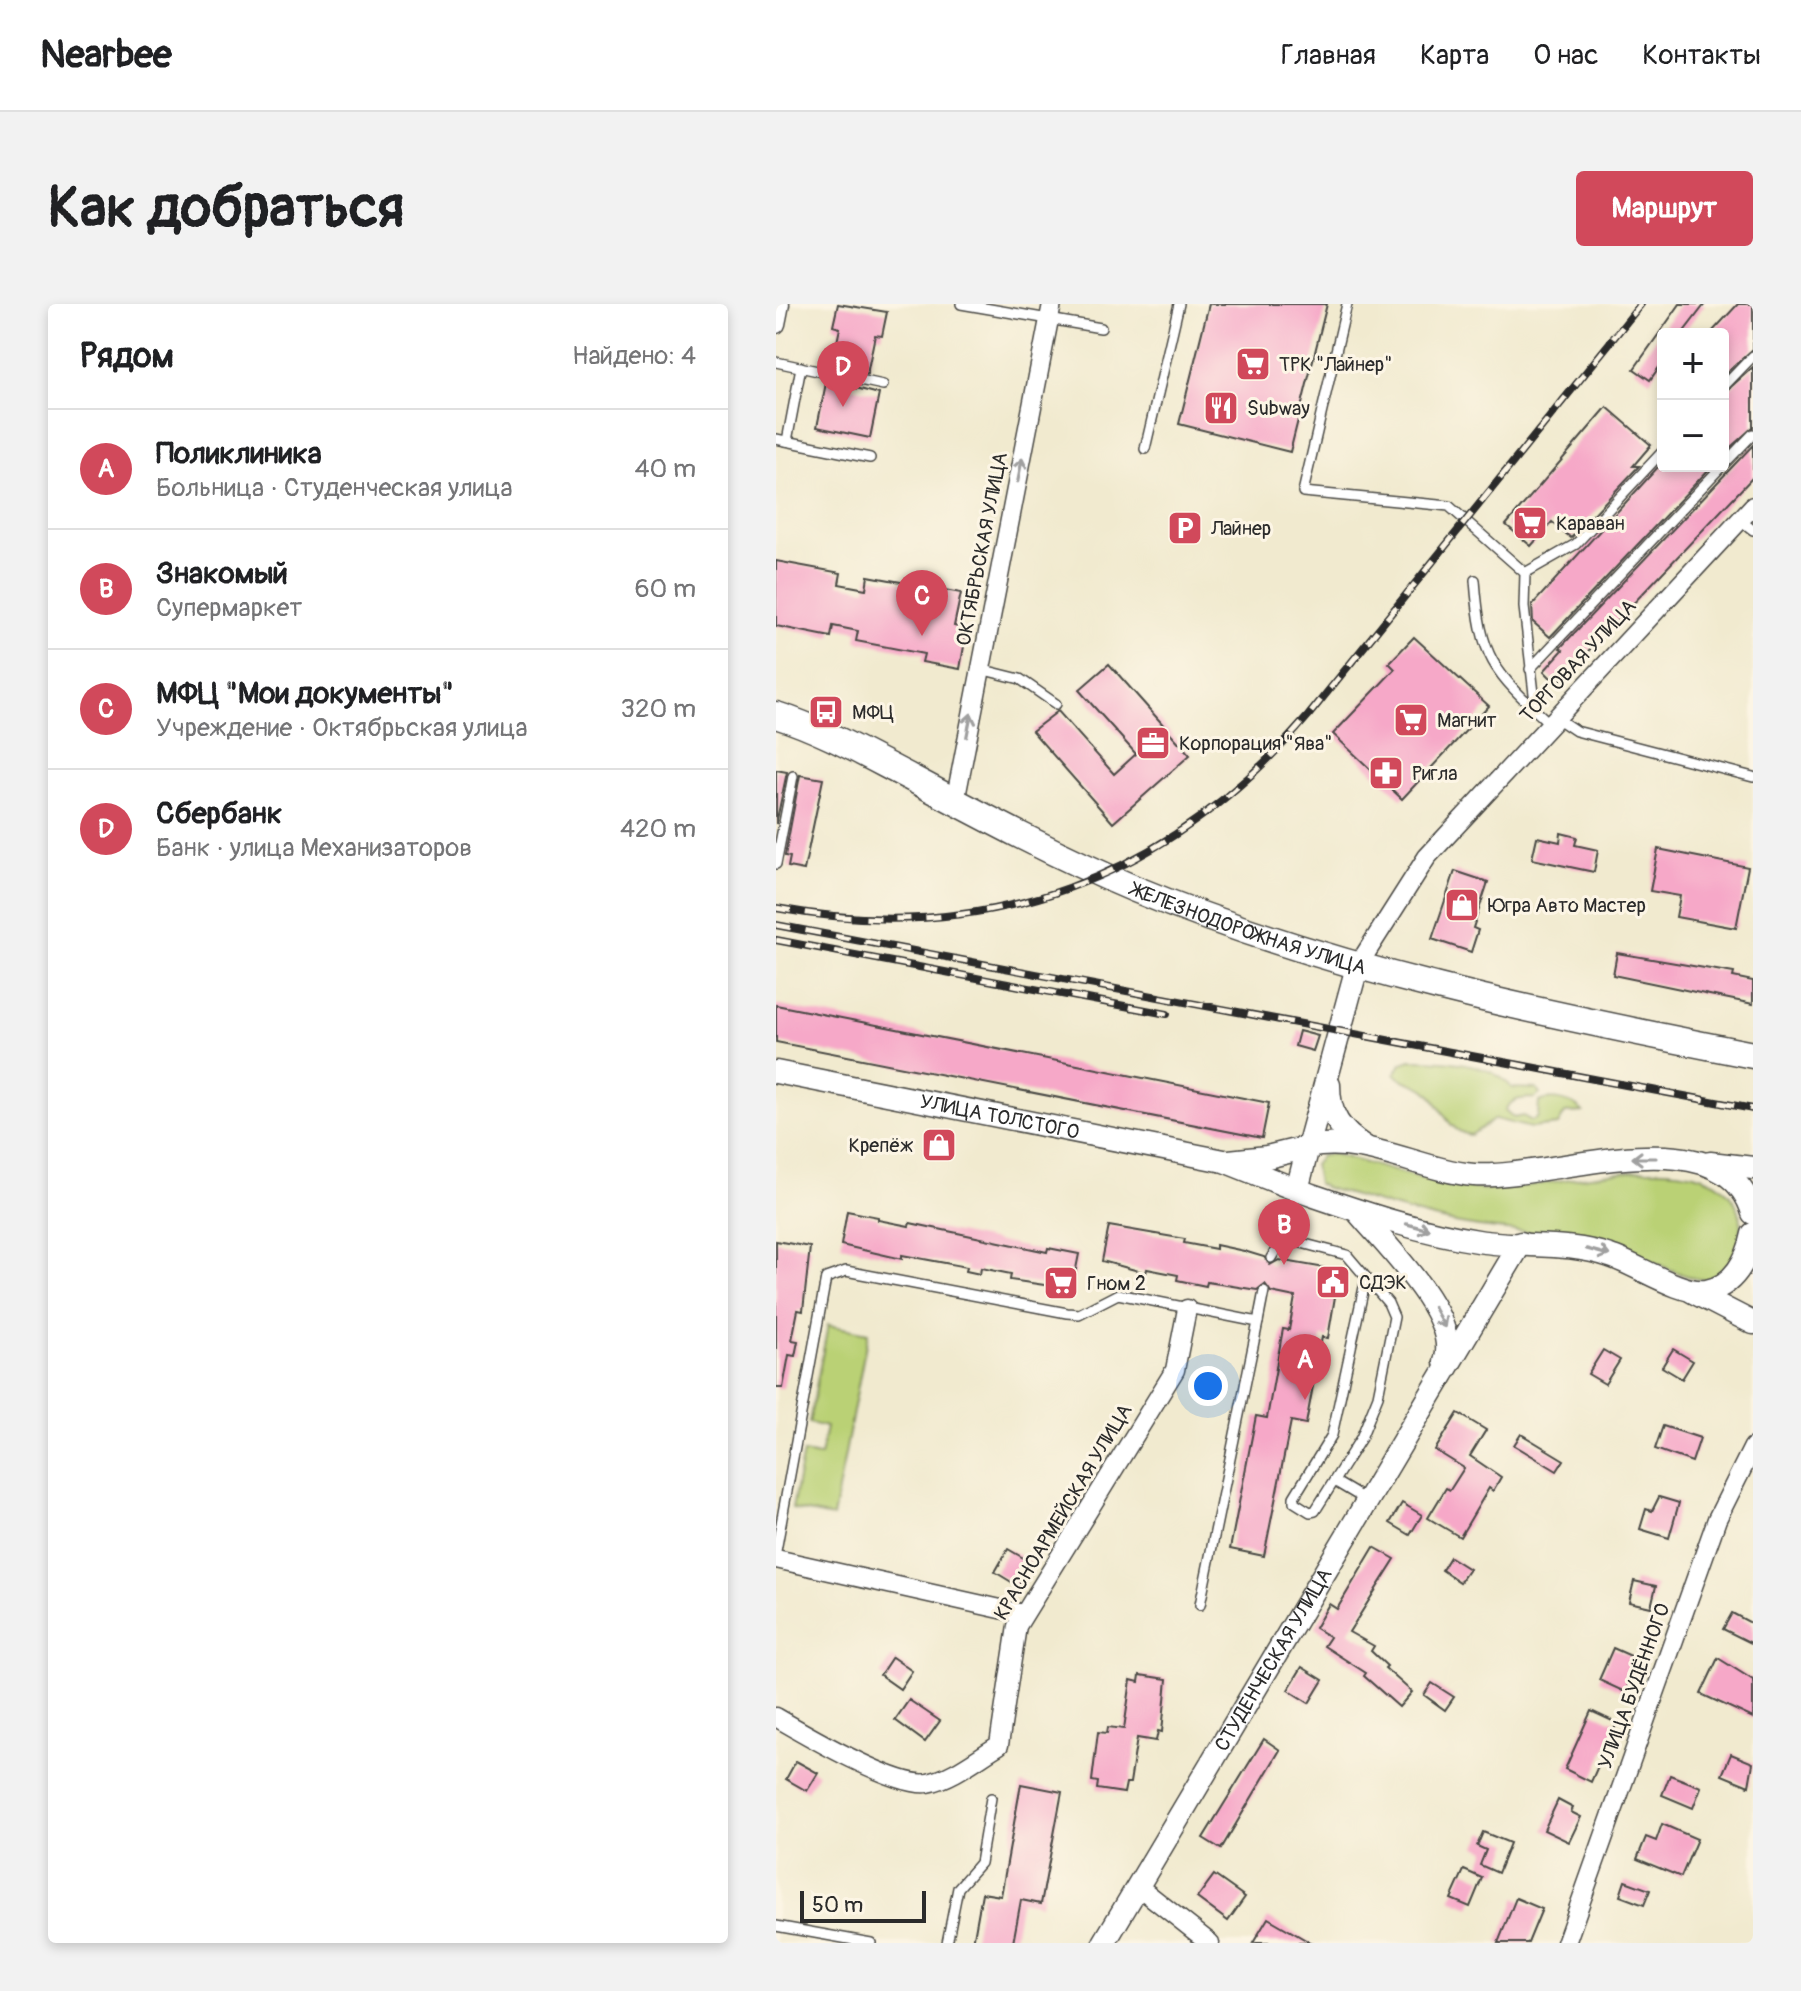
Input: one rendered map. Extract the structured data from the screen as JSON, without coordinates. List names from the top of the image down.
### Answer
{
  "streets": {
    "main road": ["ЖЕЛЕЗНОДОРОЖНАЯ УЛИЦА"],
    "street": [
      "ОКТЯБРЬСКАЯ УЛИЦА",
      "ТОРГОВАЯ УЛИЦА",
      "УЛИЦА ТОЛСТОГО",
      "КРАСНОАРМЕЙСКАЯ УЛИЦА",
      "СТУДЕНЧЕСКАЯ УЛИЦА",
      "УЛИЦА БУДЁННОГО"
    ]
  },
  "crossings": [
    ["ОКТЯБРЬСКАЯ УЛИЦА", "ЖЕЛЕЗНОДОРОЖНАЯ УЛИЦА"],
    ["ТОРГОВАЯ УЛИЦА", "ЖЕЛЕЗНОДОРОЖНАЯ УЛИЦА"]
  ],
  "one_way": ["ОКТЯБРЬСКАЯ УЛИЦА"],
  "places": {
    "supermarket": [
      "ТРК \"Лайнер\"",
      "Караван",
      "Магнит",
      "Гном 2"
    ],
    "restaurant": ["Subway"],
    "parking": ["Лайнер"],
    "bus stop": ["МФЦ"],
    "office": ["Корпорация \"Ява\""],
    "pharmacy": ["Ригла"],
    "shop": ["Югра Авто Мастер", "Крепёж"],
    "public building": ["СДЭК"]
  },
  "scale_bar": "50 m",
  "page": {
    "header": "Nearbee",
    "nav": [
      "Главная",
      "Карта",
      "О нас",
      "Контакты"
    ],
    "buttons": "Маршрут",
    "title": "Как добраться",
    "heading": ["Рядом", "Найдено: 4"],
    "map_buttons": ["+", "−"],
    "pins": [
      "D",
      "C",
      "B",
      "A"
    ],
    "list": [
      {
        "mark": "A",
        "name": "Поликлиника",
        "note": "Больница · Студенческая улица",
        "value": "40 m"
      },
      {
        "mark": "B",
        "name": "Знакомый",
        "note": "Супермаркет",
        "value": "60 m"
      },
      {
        "mark": "C",
        "name": "МФЦ \"Мои документы\"",
        "note": "Учреждение · Октябрьская улица",
        "value": "320 m"
      },
      {
        "mark": "D",
        "name": "Сбербанк",
        "note": "Банк · улица Механизаторов",
        "value": "420 m"
      }
    ],
    "scale": "50 m"
  }
}
